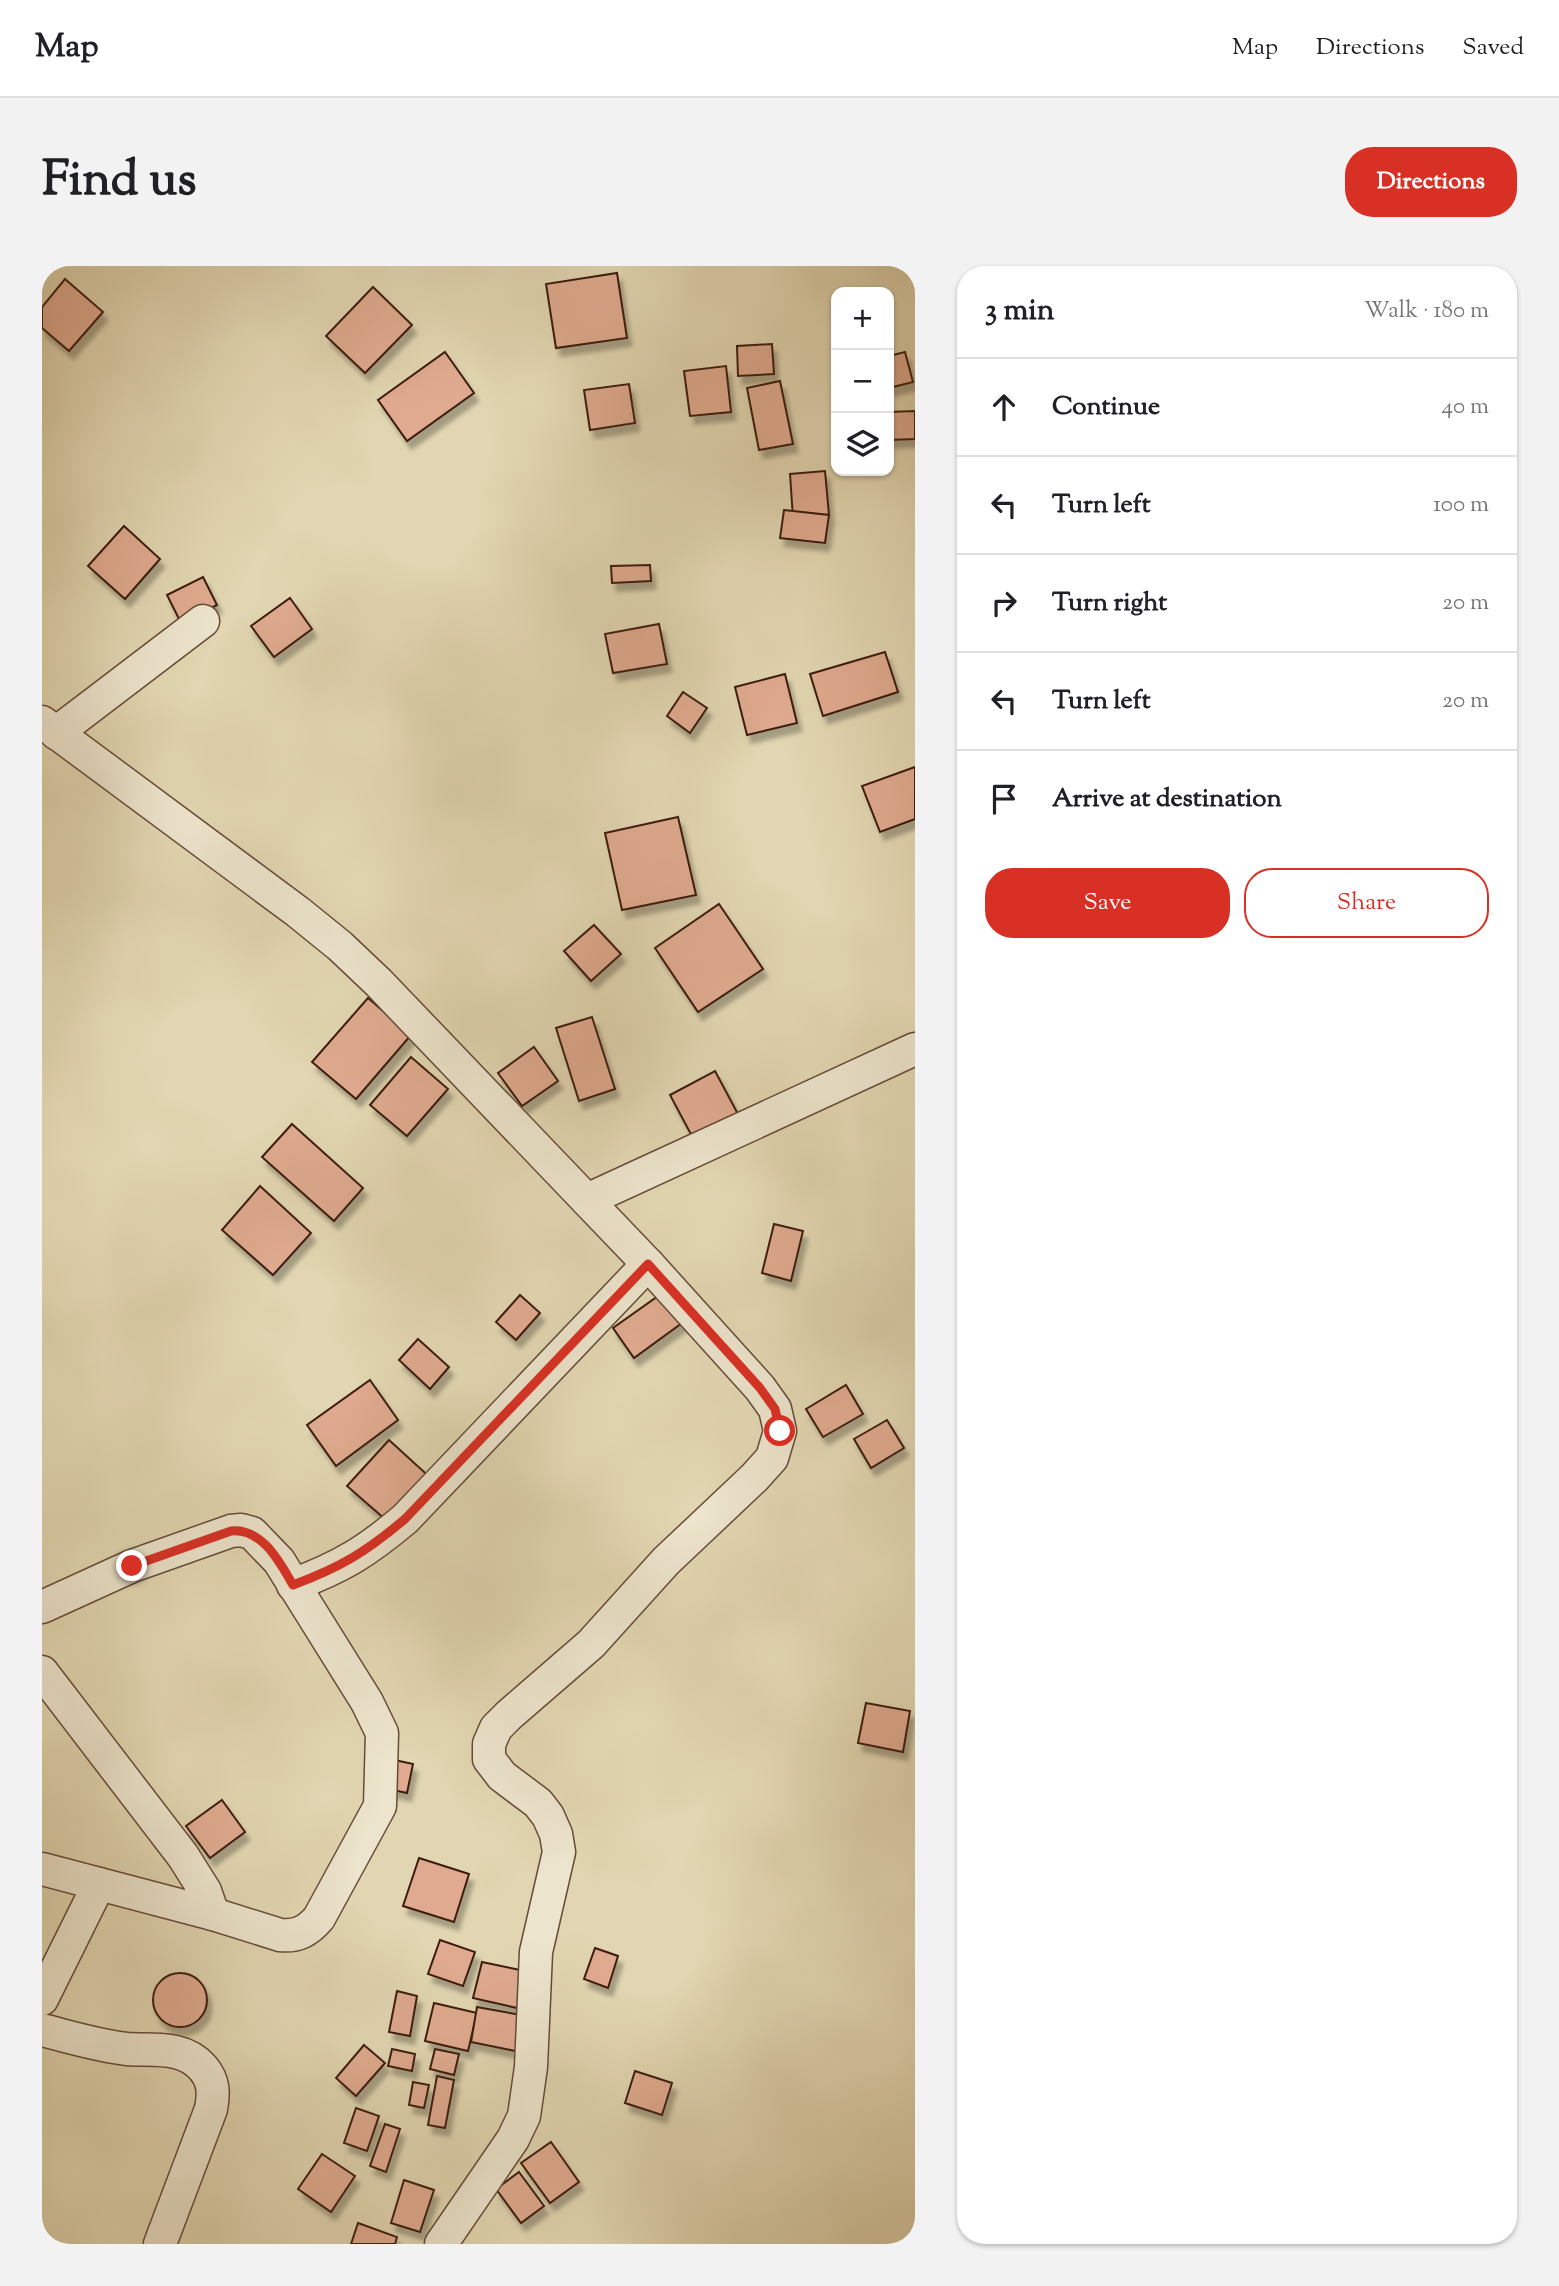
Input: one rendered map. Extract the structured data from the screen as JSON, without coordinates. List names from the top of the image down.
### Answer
{
  "page": {
    "header": "Map",
    "nav": ["Map", "Directions", "Saved"],
    "title": "Find us",
    "buttons": [
      "Directions",
      ["Save", "Share"]
    ],
    "heading": ["3 min", "Walk · 180 m"],
    "map_buttons": ["+", "−"],
    "list": [
      ["Continue", "40 m"],
      ["Turn left", "100 m"],
      ["Turn right", "20 m"],
      ["Turn left", "20 m"],
      "Arrive at destination"
    ]
  }
}
